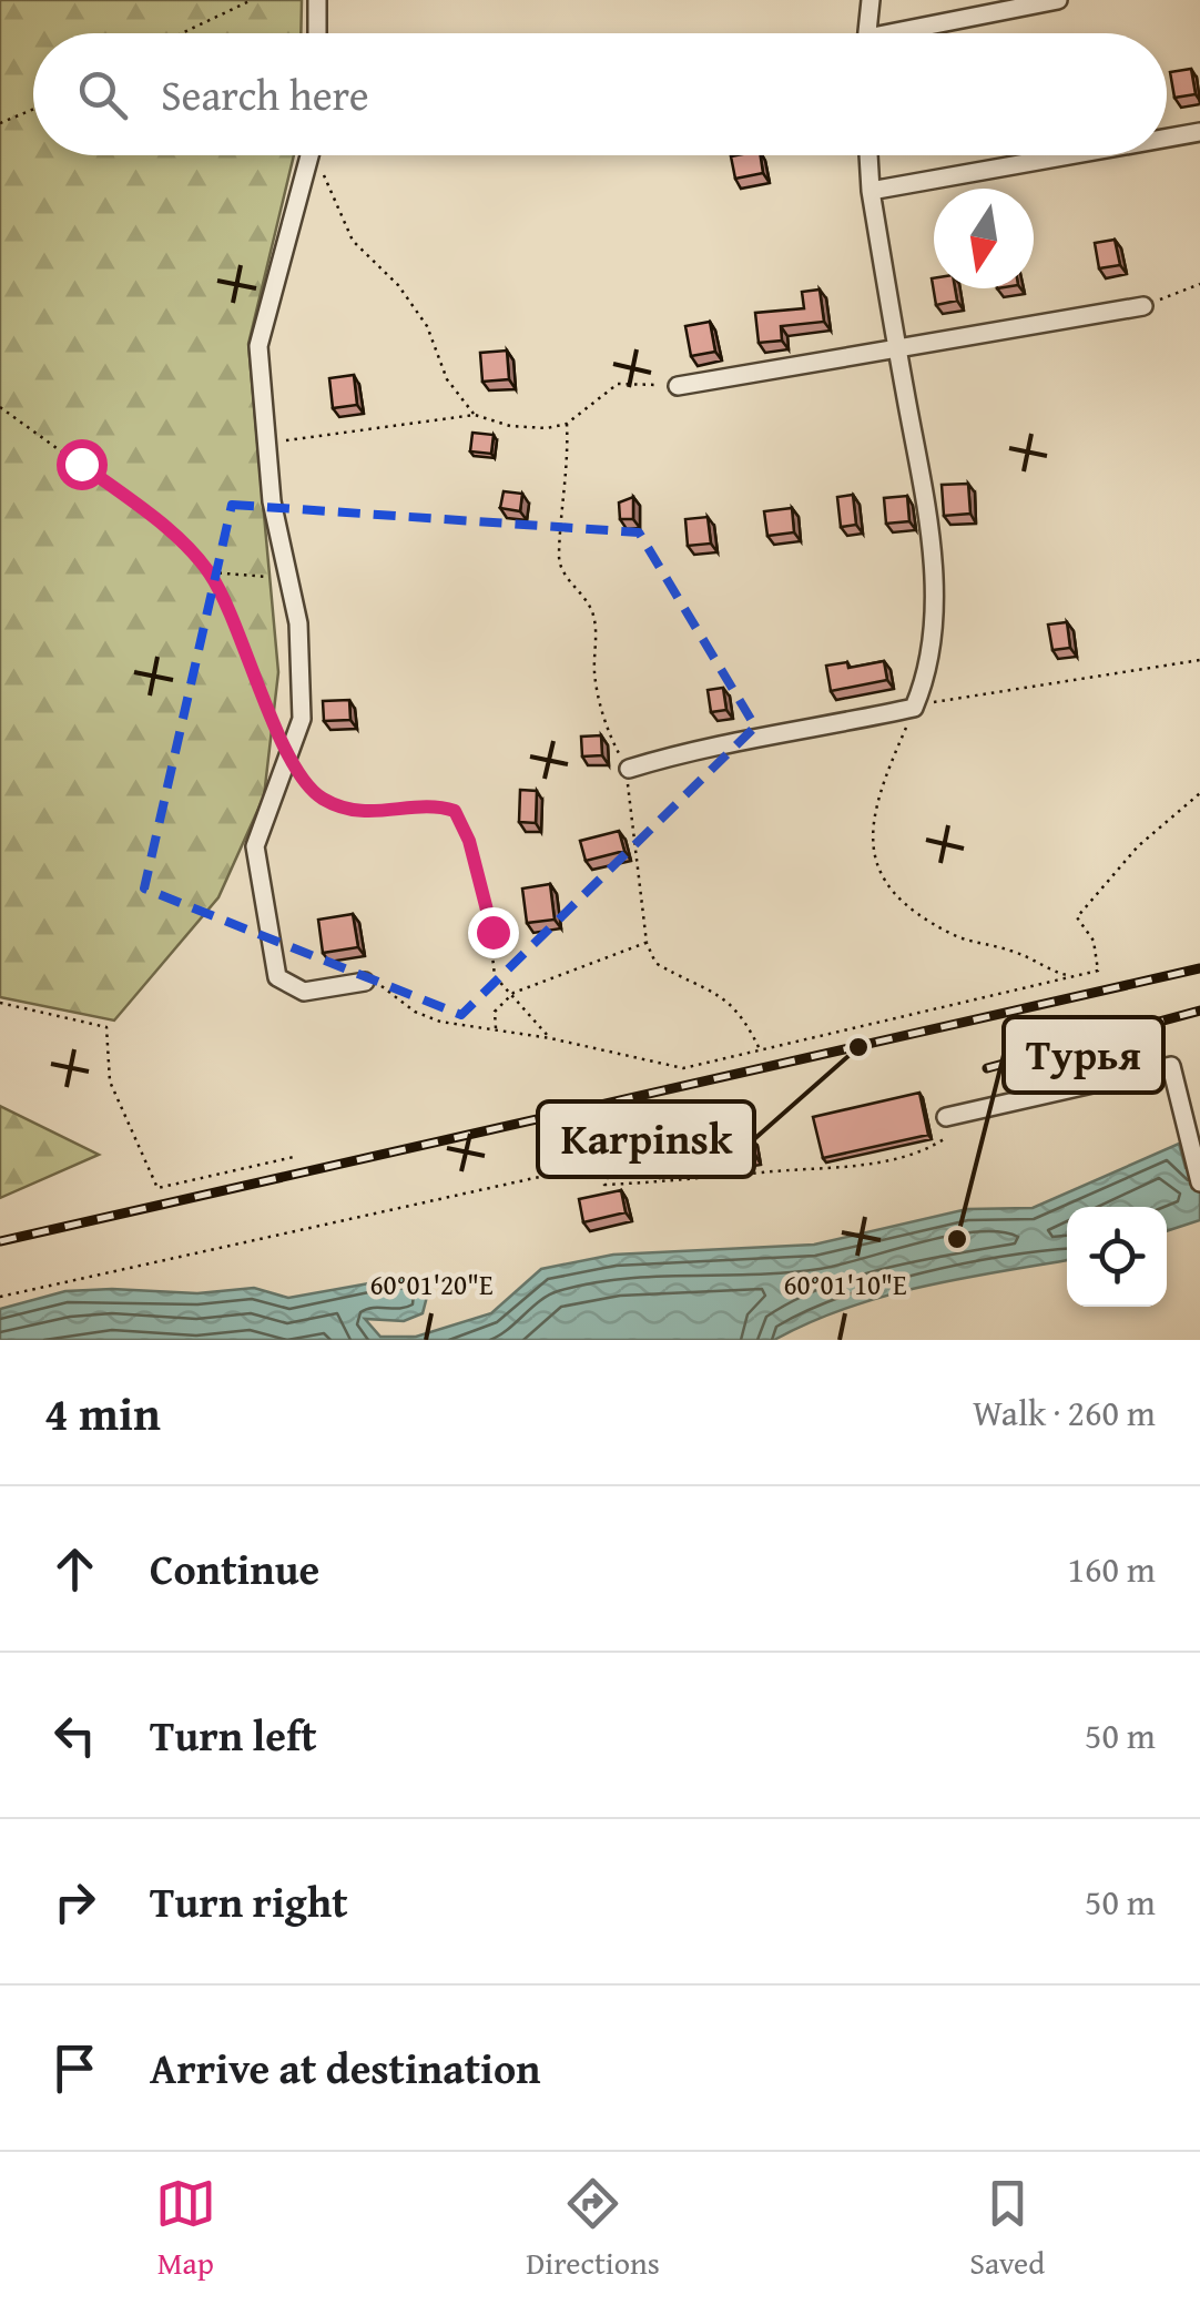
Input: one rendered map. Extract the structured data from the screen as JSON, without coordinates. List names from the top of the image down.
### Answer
{
  "places": ["Karpinsk", "Турья"],
  "north": "bottom",
  "page": {
    "search": "Search here",
    "heading": ["4 min", "Walk · 260 m"],
    "list": [
      ["Continue", "160 m"],
      ["Turn left", "50 m"],
      ["Turn right", "50 m"],
      "Arrive at destination"
    ],
    "nav": ["Map", "Directions", "Saved"]
  },
  "coordinates": ["60°01'20\"E", "60°01'10\"E"]
}
